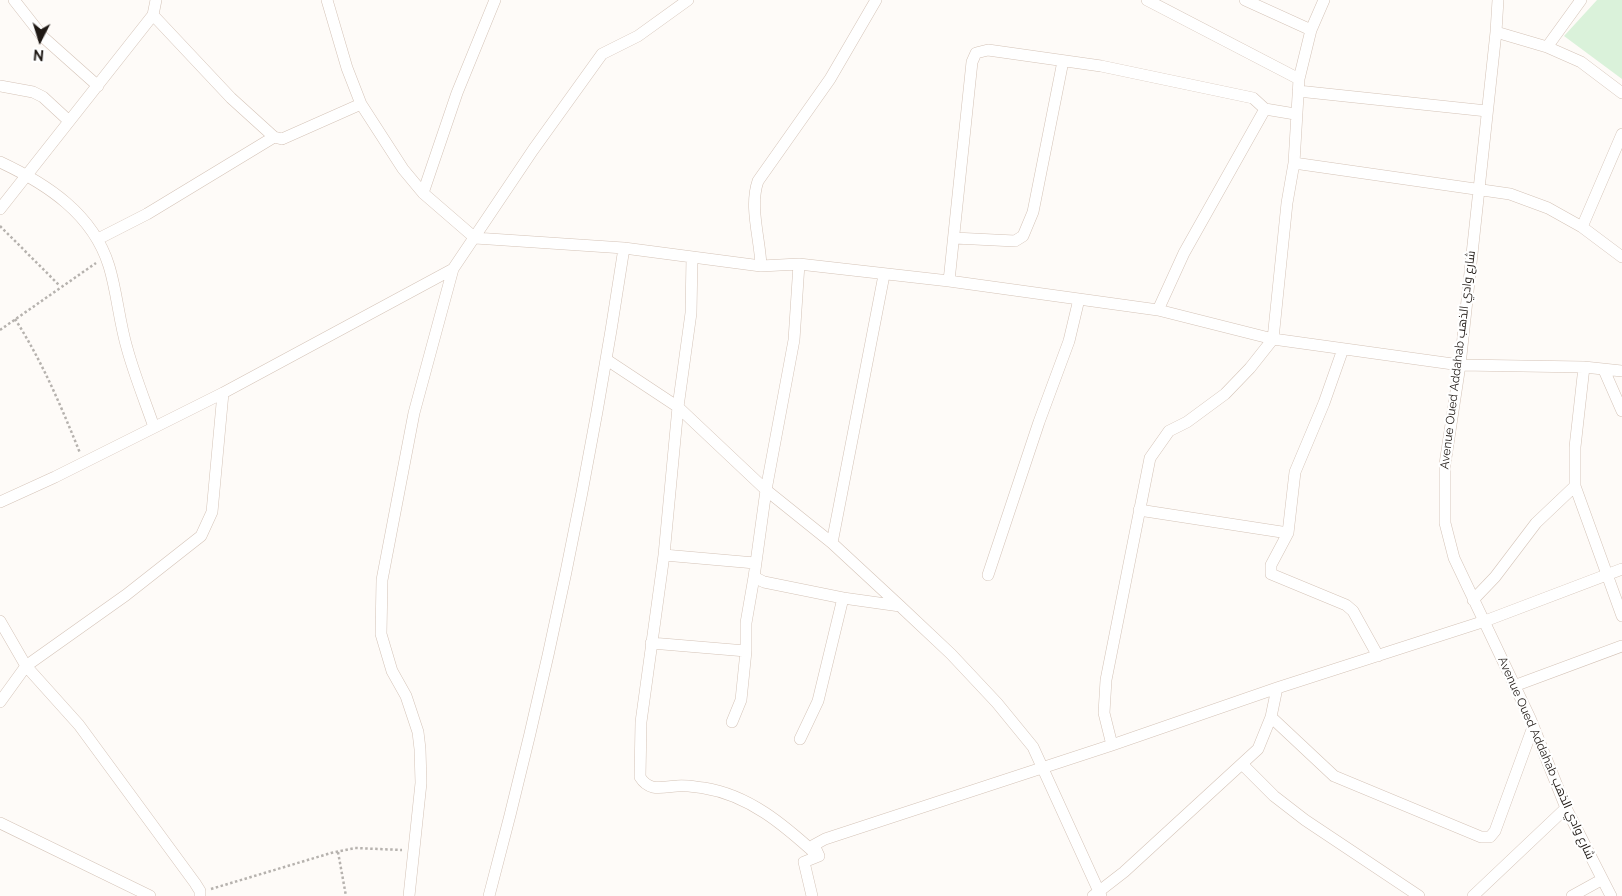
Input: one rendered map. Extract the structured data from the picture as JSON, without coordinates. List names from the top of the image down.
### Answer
{
  "streets": {
    "street": ["Avenue Oued Addahab شارع وادي الذهب"]
  },
  "north": "bottom"
}
